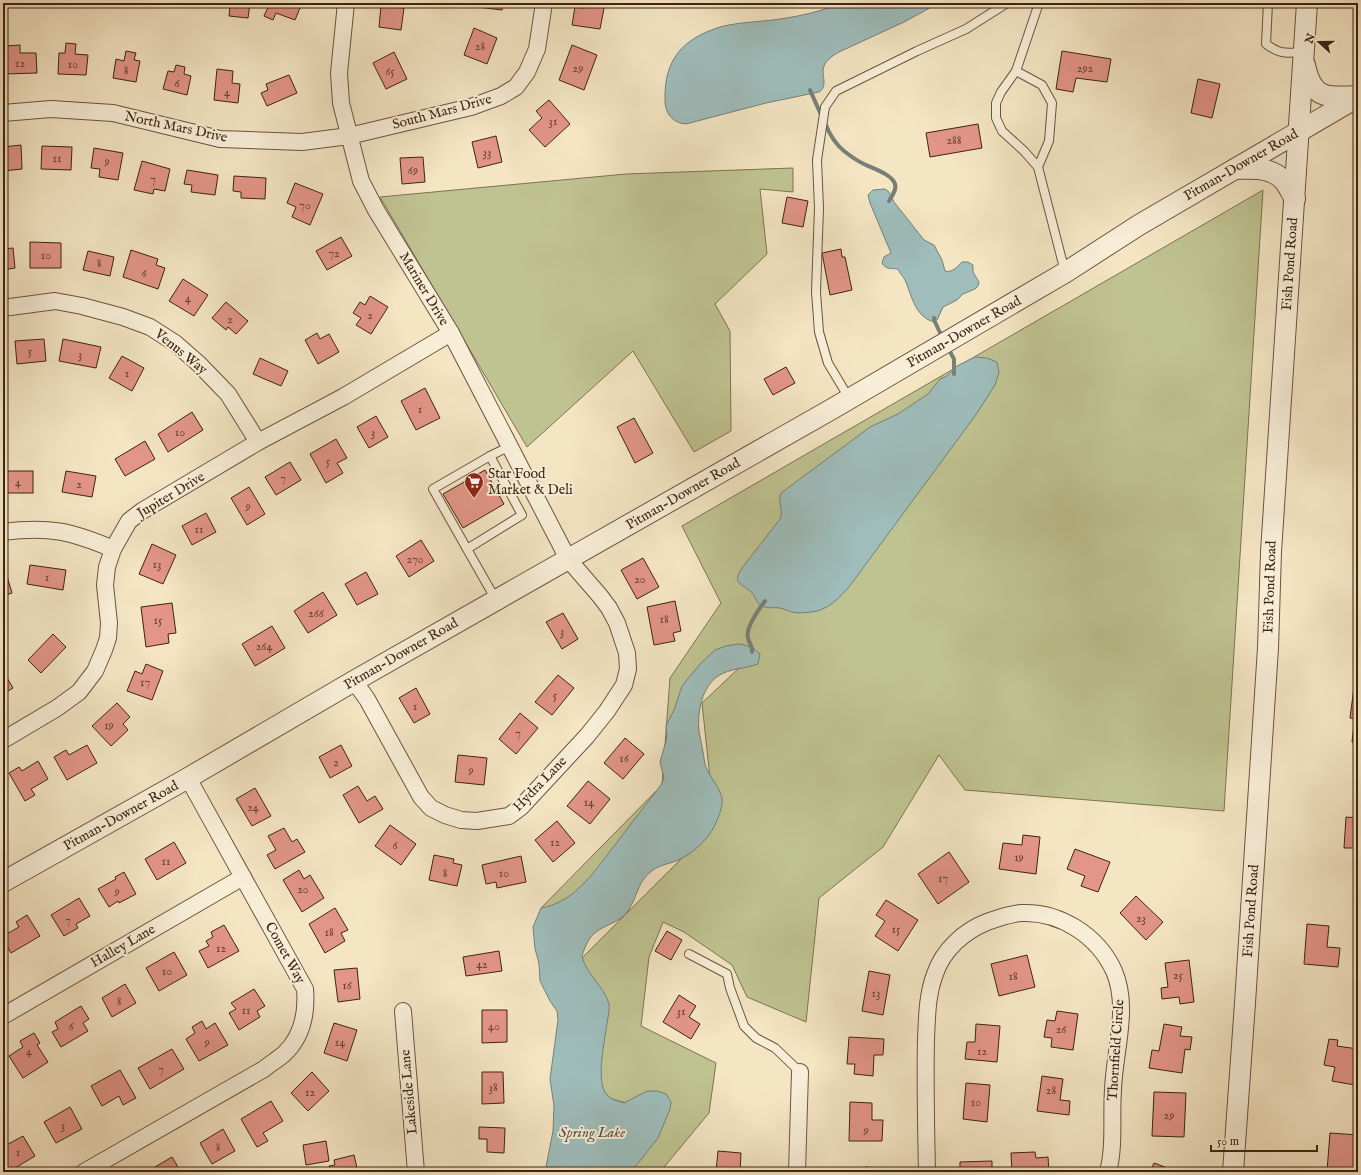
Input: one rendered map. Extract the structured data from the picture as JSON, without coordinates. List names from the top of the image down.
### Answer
{
  "streets": {
    "street": [
      "South Mars Drive",
      "North Mars Drive",
      "Pitman-Downer Road",
      "Fish Pond Road",
      "Mariner Drive",
      "Venus Way",
      "Jupiter Drive",
      "Hydra Lane",
      "Halley Lane",
      "Comet Way",
      "Thornfield Circle",
      "Lakeside Lane"
    ]
  },
  "crossings": [
    ["South Mars Drive", "North Mars Drive"],
    ["South Mars Drive", "Mariner Drive"],
    ["North Mars Drive", "Mariner Drive"],
    ["Pitman-Downer Road", "Fish Pond Road"],
    ["Pitman-Downer Road", "Mariner Drive"],
    ["Pitman-Downer Road", "Hydra Lane"],
    ["Pitman-Downer Road", "Comet Way"],
    ["Mariner Drive", "Jupiter Drive"],
    ["Mariner Drive", "Hydra Lane"],
    ["Venus Way", "Jupiter Drive"],
    ["Halley Lane", "Comet Way"]
  ],
  "water": ["Spring Lake"],
  "places": {
    "supermarket": ["Star Food Market & Deli"]
  },
  "house_numbers": [
    "28",
    "12",
    "10",
    "29",
    "292",
    "8",
    "65",
    "6",
    "4",
    "31",
    "288",
    "33",
    "11",
    "9",
    "69",
    "7",
    "70",
    "72",
    "10",
    "8",
    "6",
    "4",
    "2",
    "2",
    "5",
    "3",
    "1",
    "1",
    "10",
    "3",
    "5",
    "7",
    "4",
    "2",
    "9",
    "11",
    "270",
    "13",
    "1",
    "20",
    "266",
    "18",
    "15",
    "3",
    "264",
    "17",
    "5",
    "1",
    "19",
    "7",
    "16",
    "2",
    "9",
    "14",
    "24",
    "12",
    "6",
    "19",
    "11",
    "8",
    "10",
    "17",
    "20",
    "9",
    "23",
    "7",
    "15",
    "18",
    "12",
    "42",
    "10",
    "25",
    "18",
    "16",
    "13",
    "8",
    "11",
    "31",
    "6",
    "40",
    "26",
    "9",
    "14",
    "4",
    "12",
    "7",
    "38",
    "28",
    "12",
    "10",
    "29",
    "3",
    "9",
    "8",
    "1"
  ],
  "scale_bar": "50 m",
  "north": "left"
}
